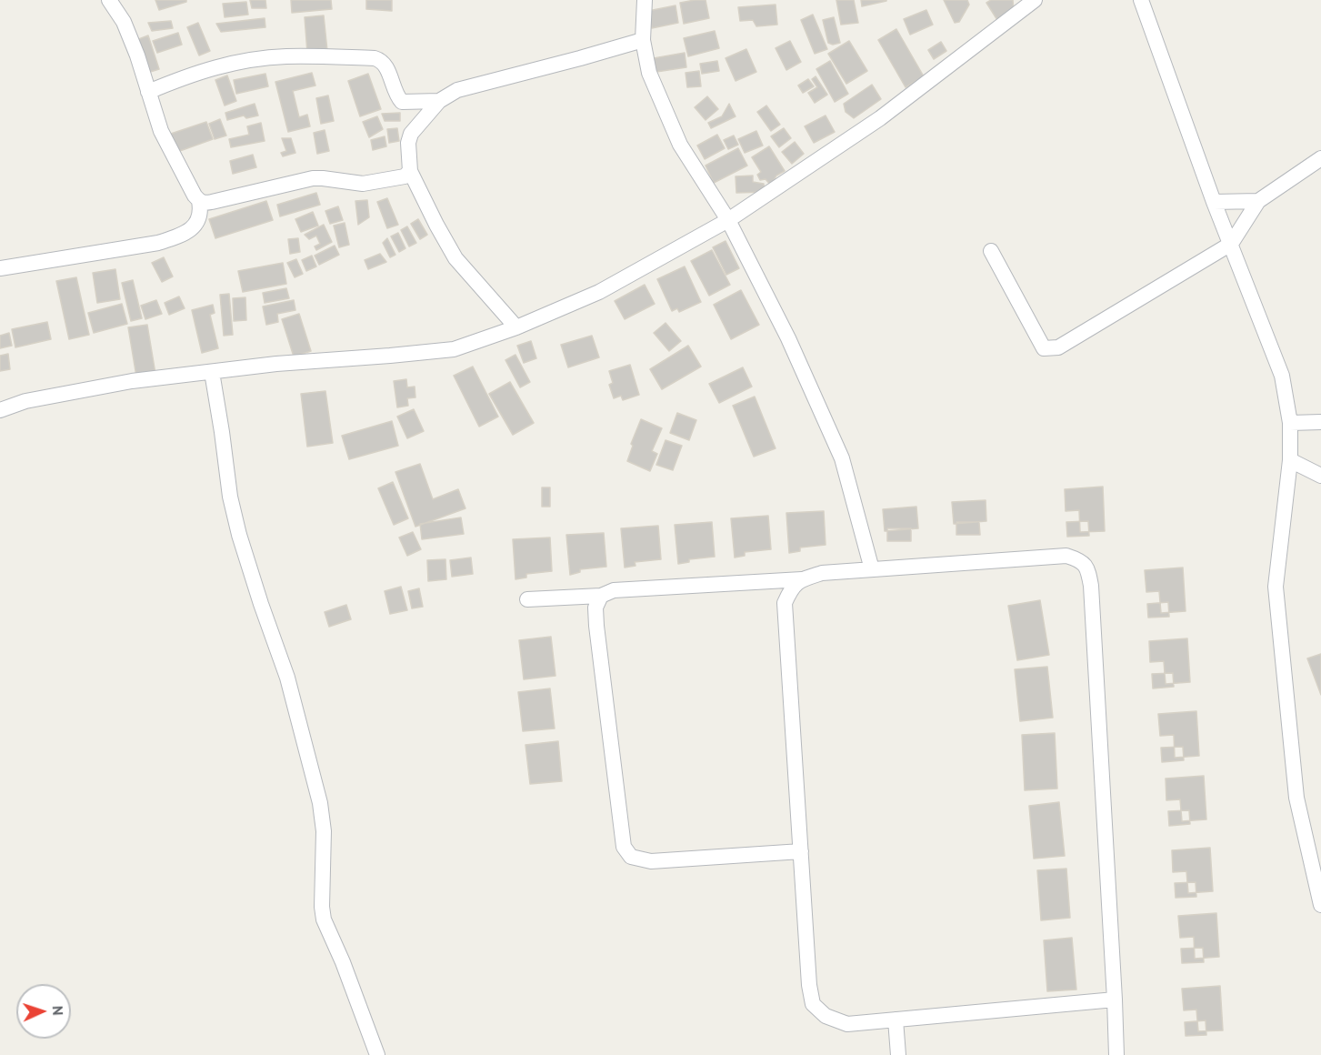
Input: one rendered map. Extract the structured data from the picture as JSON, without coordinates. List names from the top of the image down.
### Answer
{
  "north": "right"
}
